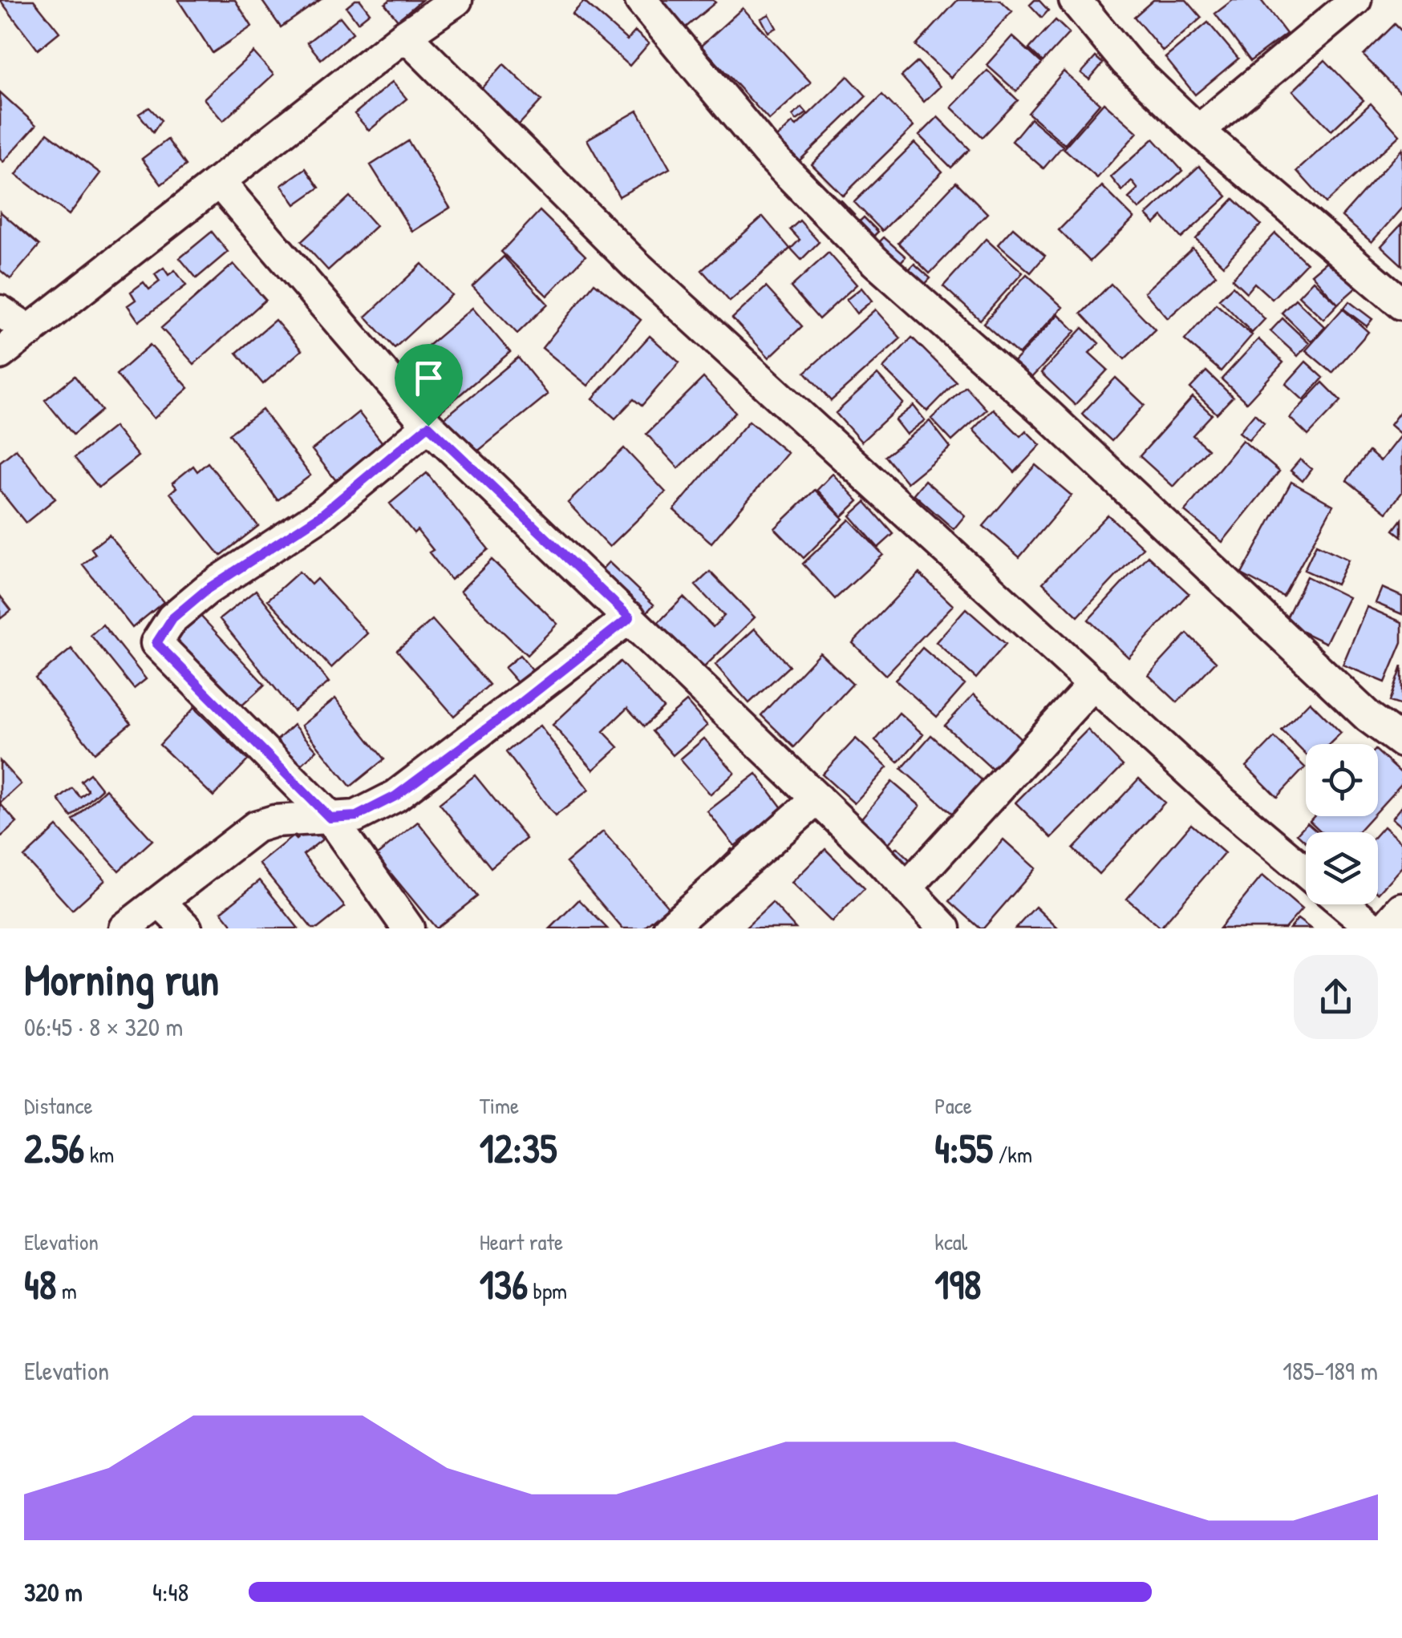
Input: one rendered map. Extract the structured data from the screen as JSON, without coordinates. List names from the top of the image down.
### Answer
{
  "page": {
    "heading": ["Morning run", "06:45 · 8 × 320 m"],
    "stats": [
      ["Distance", "2.56 km"],
      ["Time", "12:35"],
      ["Pace", "4:55 /km"],
      ["Elevation", "48 m"],
      ["Heart rate", "136 bpm"],
      ["kcal", "198"]
    ],
    "chart": ["Elevation", "185–189 m"],
    "list": [
      {
        "name": "320 m",
        "note": "4:48"
      }
    ]
  }
}
